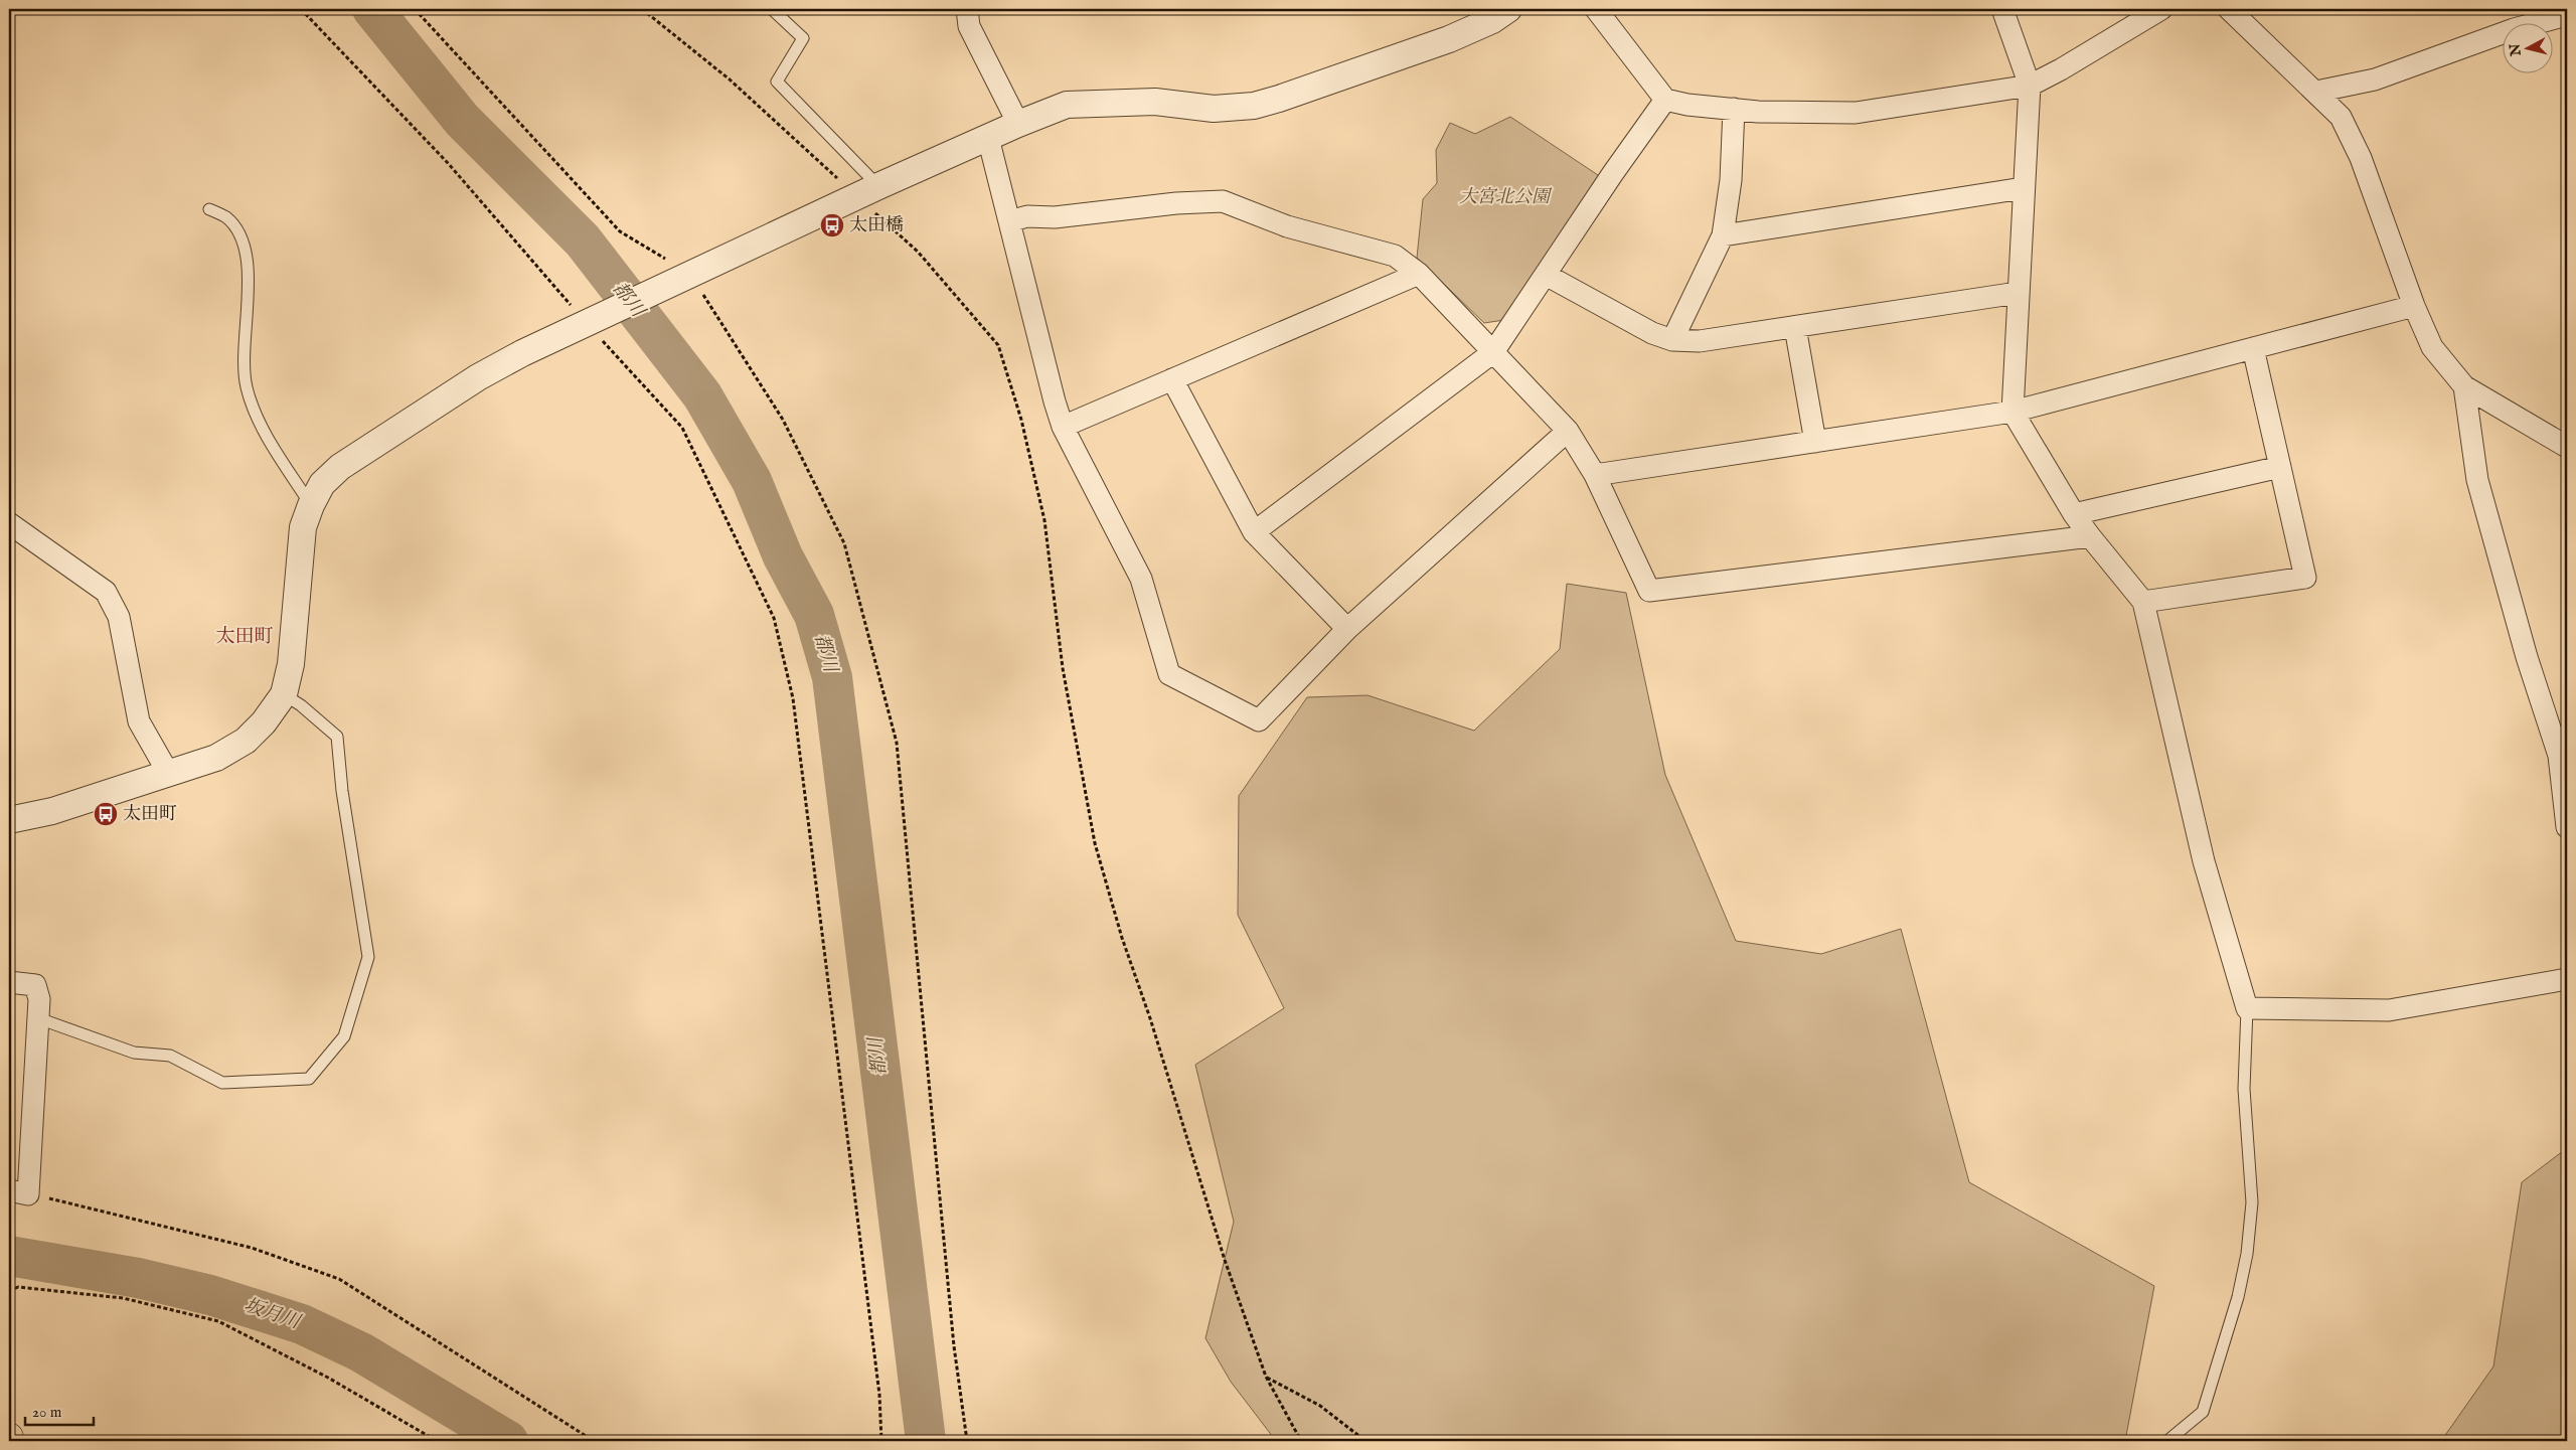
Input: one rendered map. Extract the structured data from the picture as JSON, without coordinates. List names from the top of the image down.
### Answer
{
  "districts": ["太田町"],
  "water": ["都川", "坂月川"],
  "parks": ["大宮北公園"],
  "places": {
    "bus stop": ["太田橋", "太田町"]
  },
  "scale_bar": "20 m",
  "north": "left"
}
